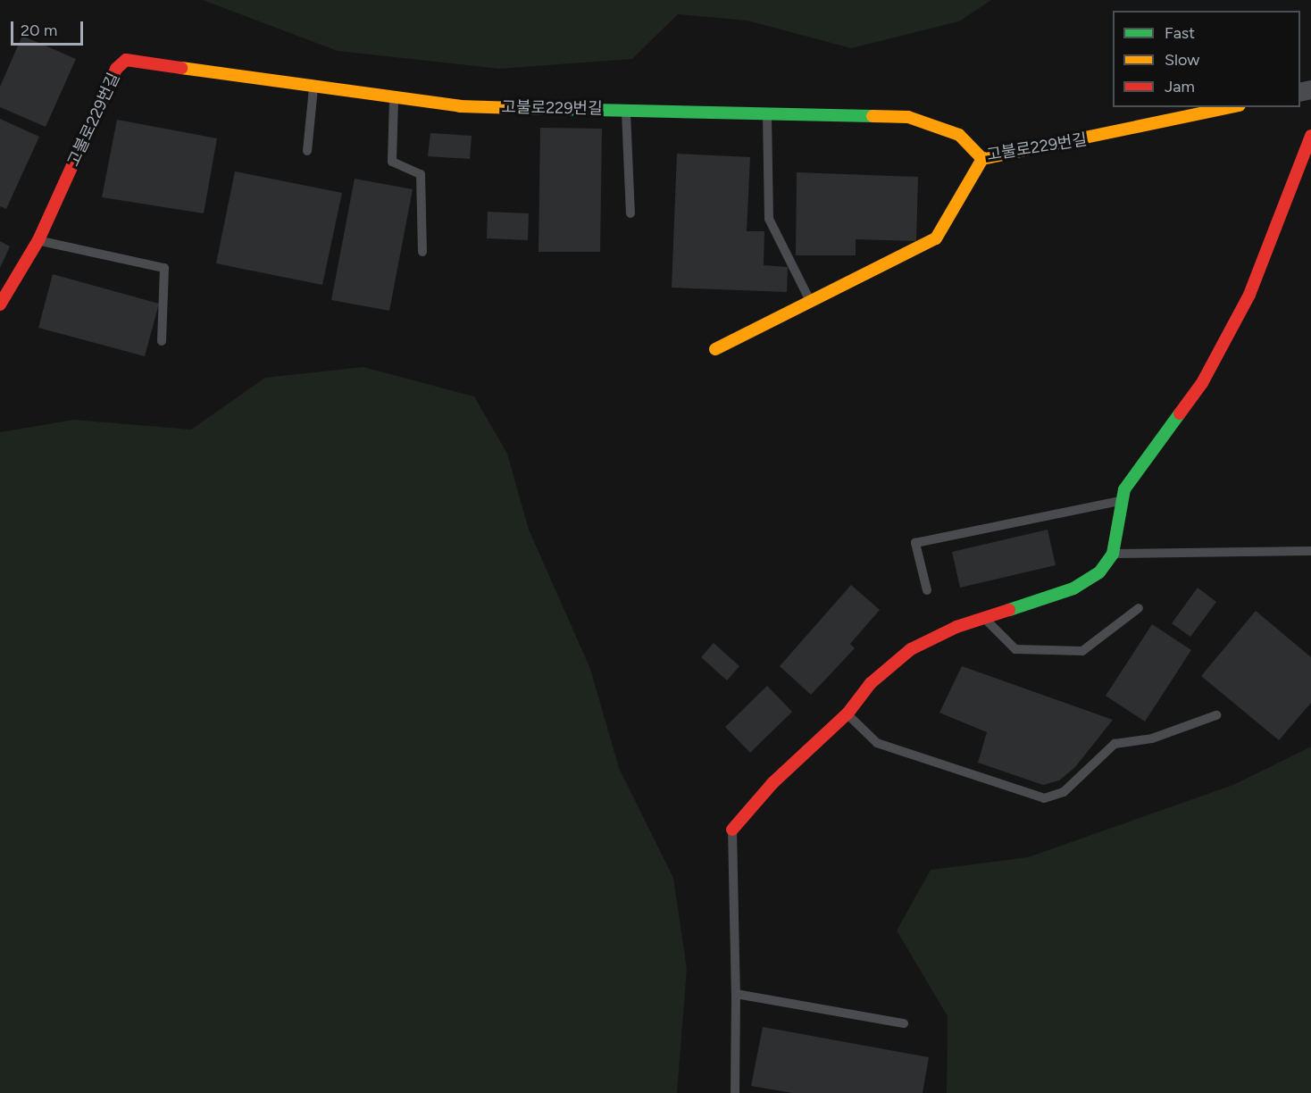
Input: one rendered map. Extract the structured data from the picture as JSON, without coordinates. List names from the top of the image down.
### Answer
{
  "streets": {
    "street": ["고불로229번길"]
  },
  "legend": ["Fast", "Slow", "Jam"],
  "scale_bar": "20 m"
}
